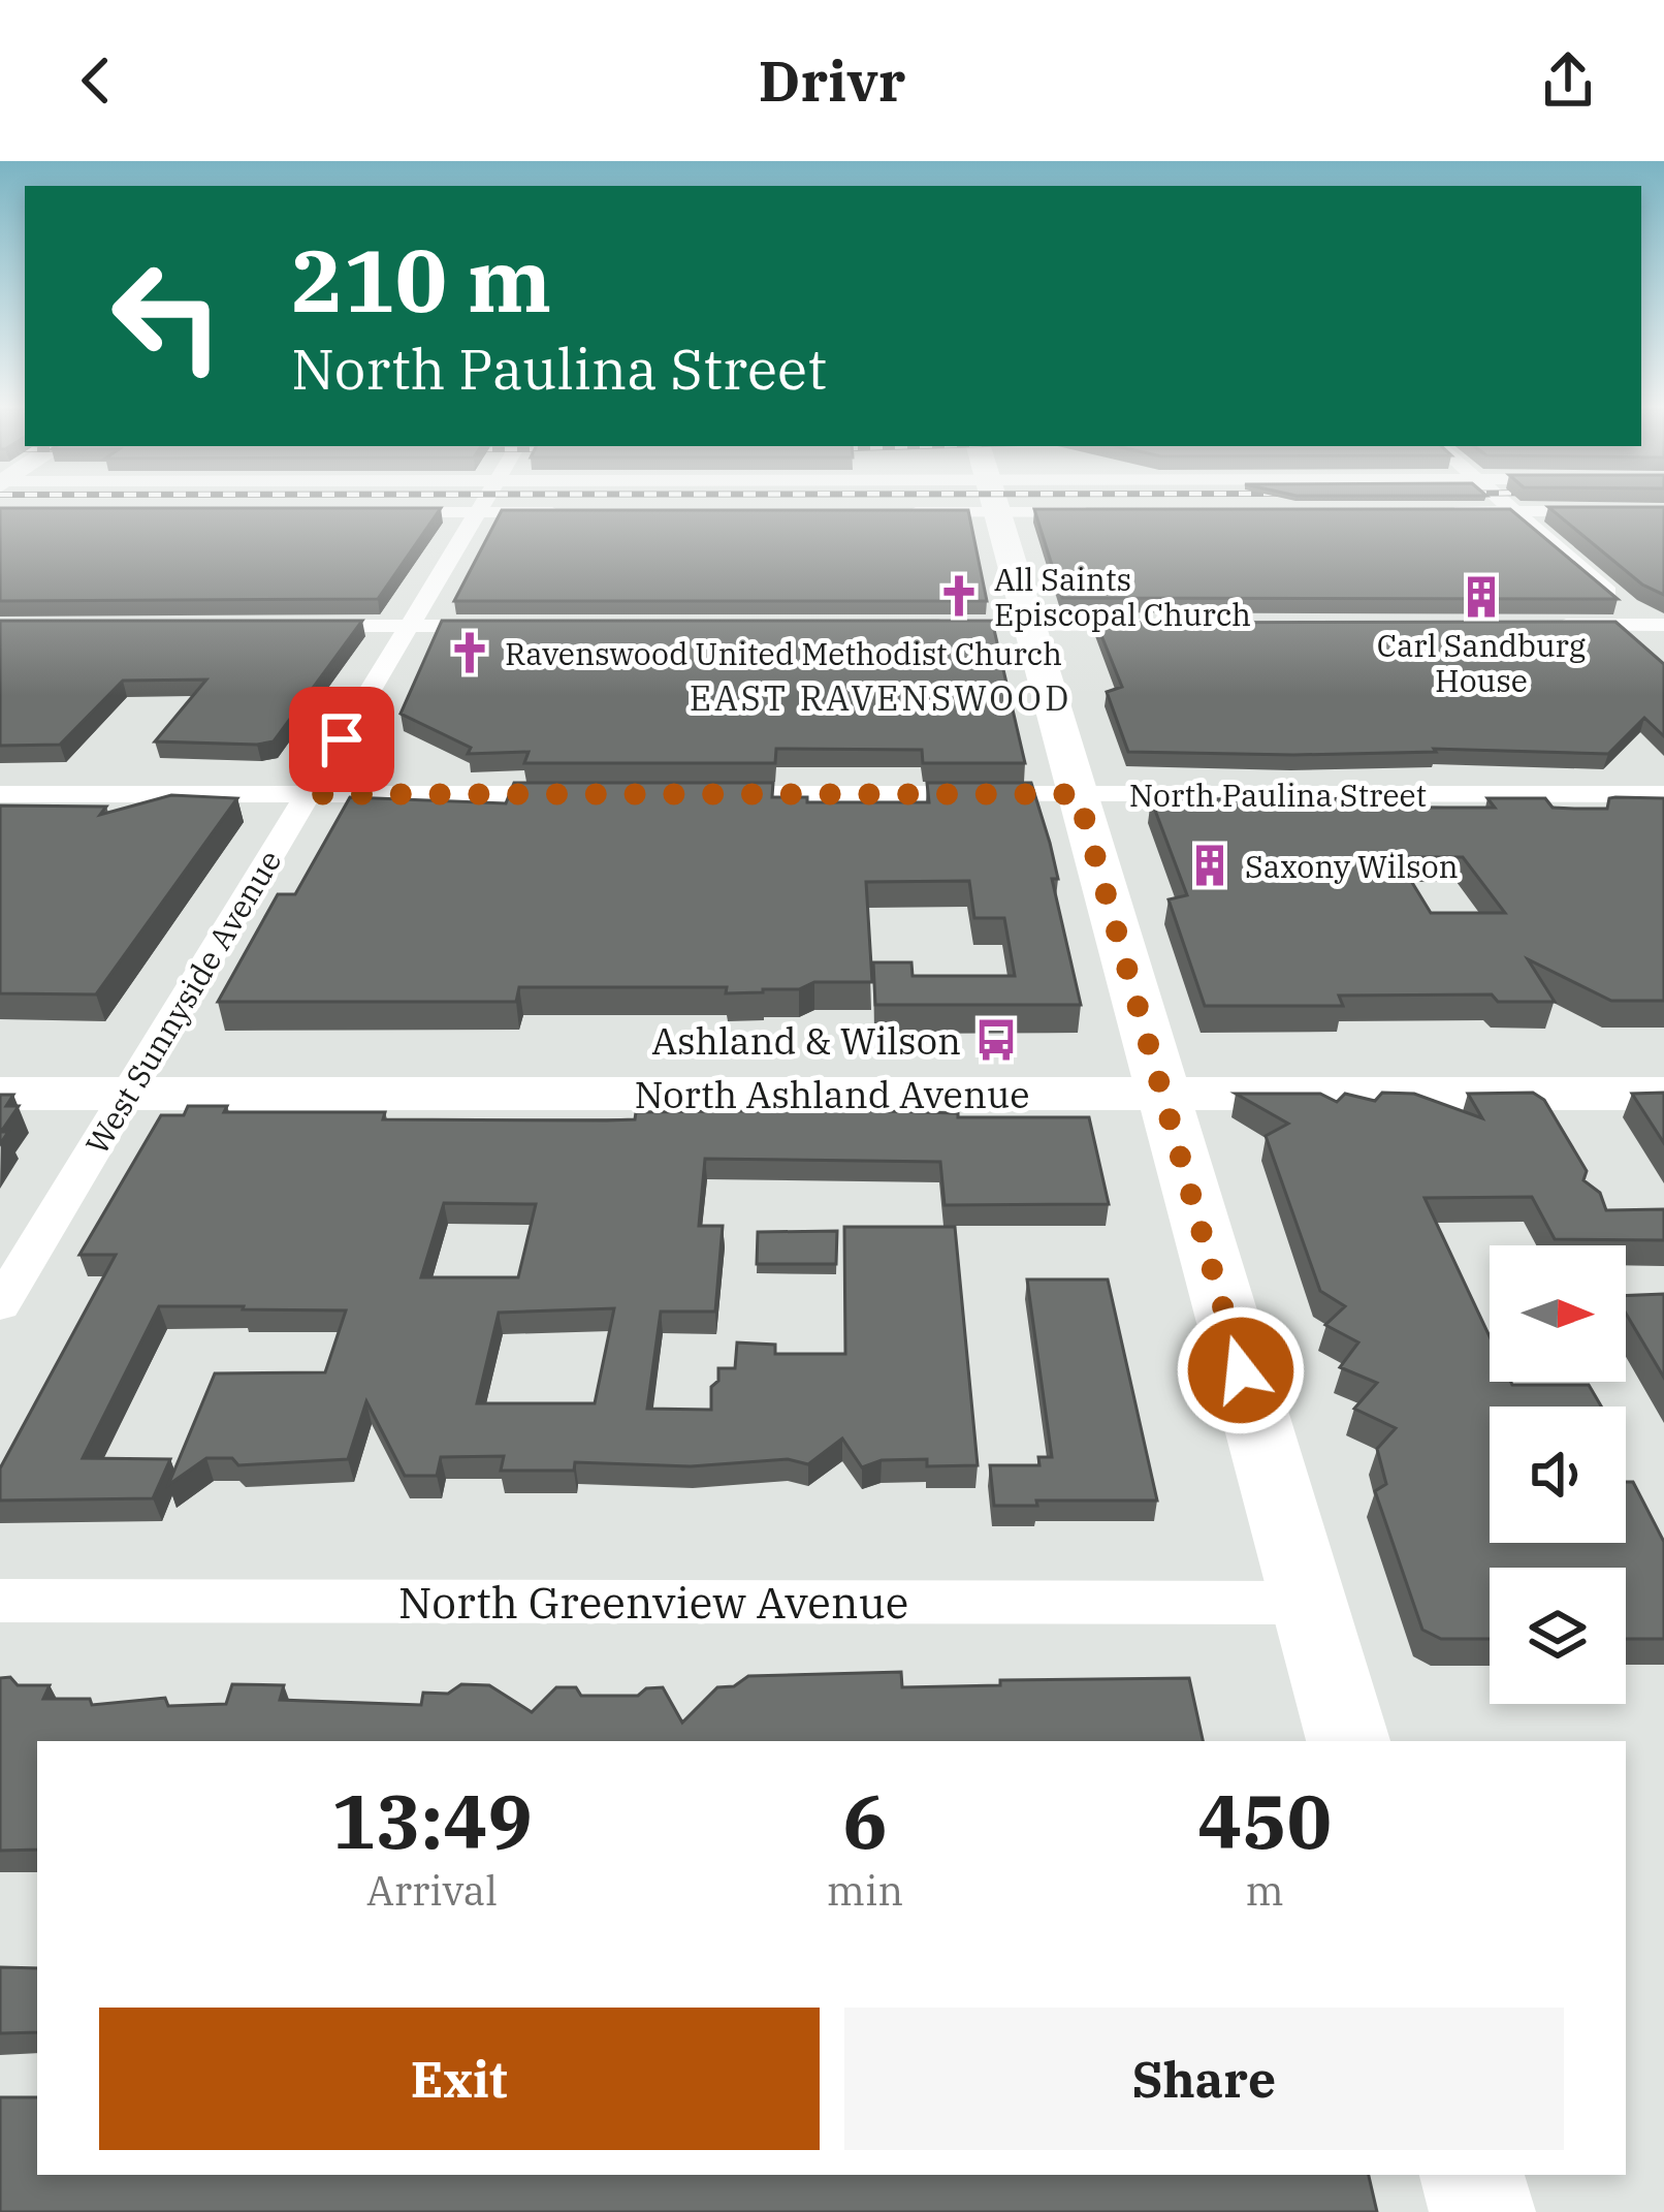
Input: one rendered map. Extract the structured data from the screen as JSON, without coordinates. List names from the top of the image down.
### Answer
{
  "streets": {
    "street": [
      "North Paulina Street",
      "West Sunnyside Avenue",
      "North Ashland Avenue",
      "North Greenview Avenue"
    ]
  },
  "crossings": [
    ["West Sunnyside Avenue", "North Ashland Avenue"]
  ],
  "districts": ["EAST RAVENSWOOD"],
  "places": {
    "church": ["All Saints Episcopal Church", "Ravenswood United Methodist Church"],
    "building": ["Carl Sandburg House", "Saxony Wilson"],
    "bus stop": ["Ashland & Wilson"]
  },
  "north": "right",
  "page": {
    "header": "Drivr",
    "turn": ["210 m", "North Paulina Street"],
    "eta": [
      "13:49",
      "Arrival",
      "6",
      "min",
      "450",
      "m"
    ],
    "buttons": ["Exit", "Share"]
  }
}
